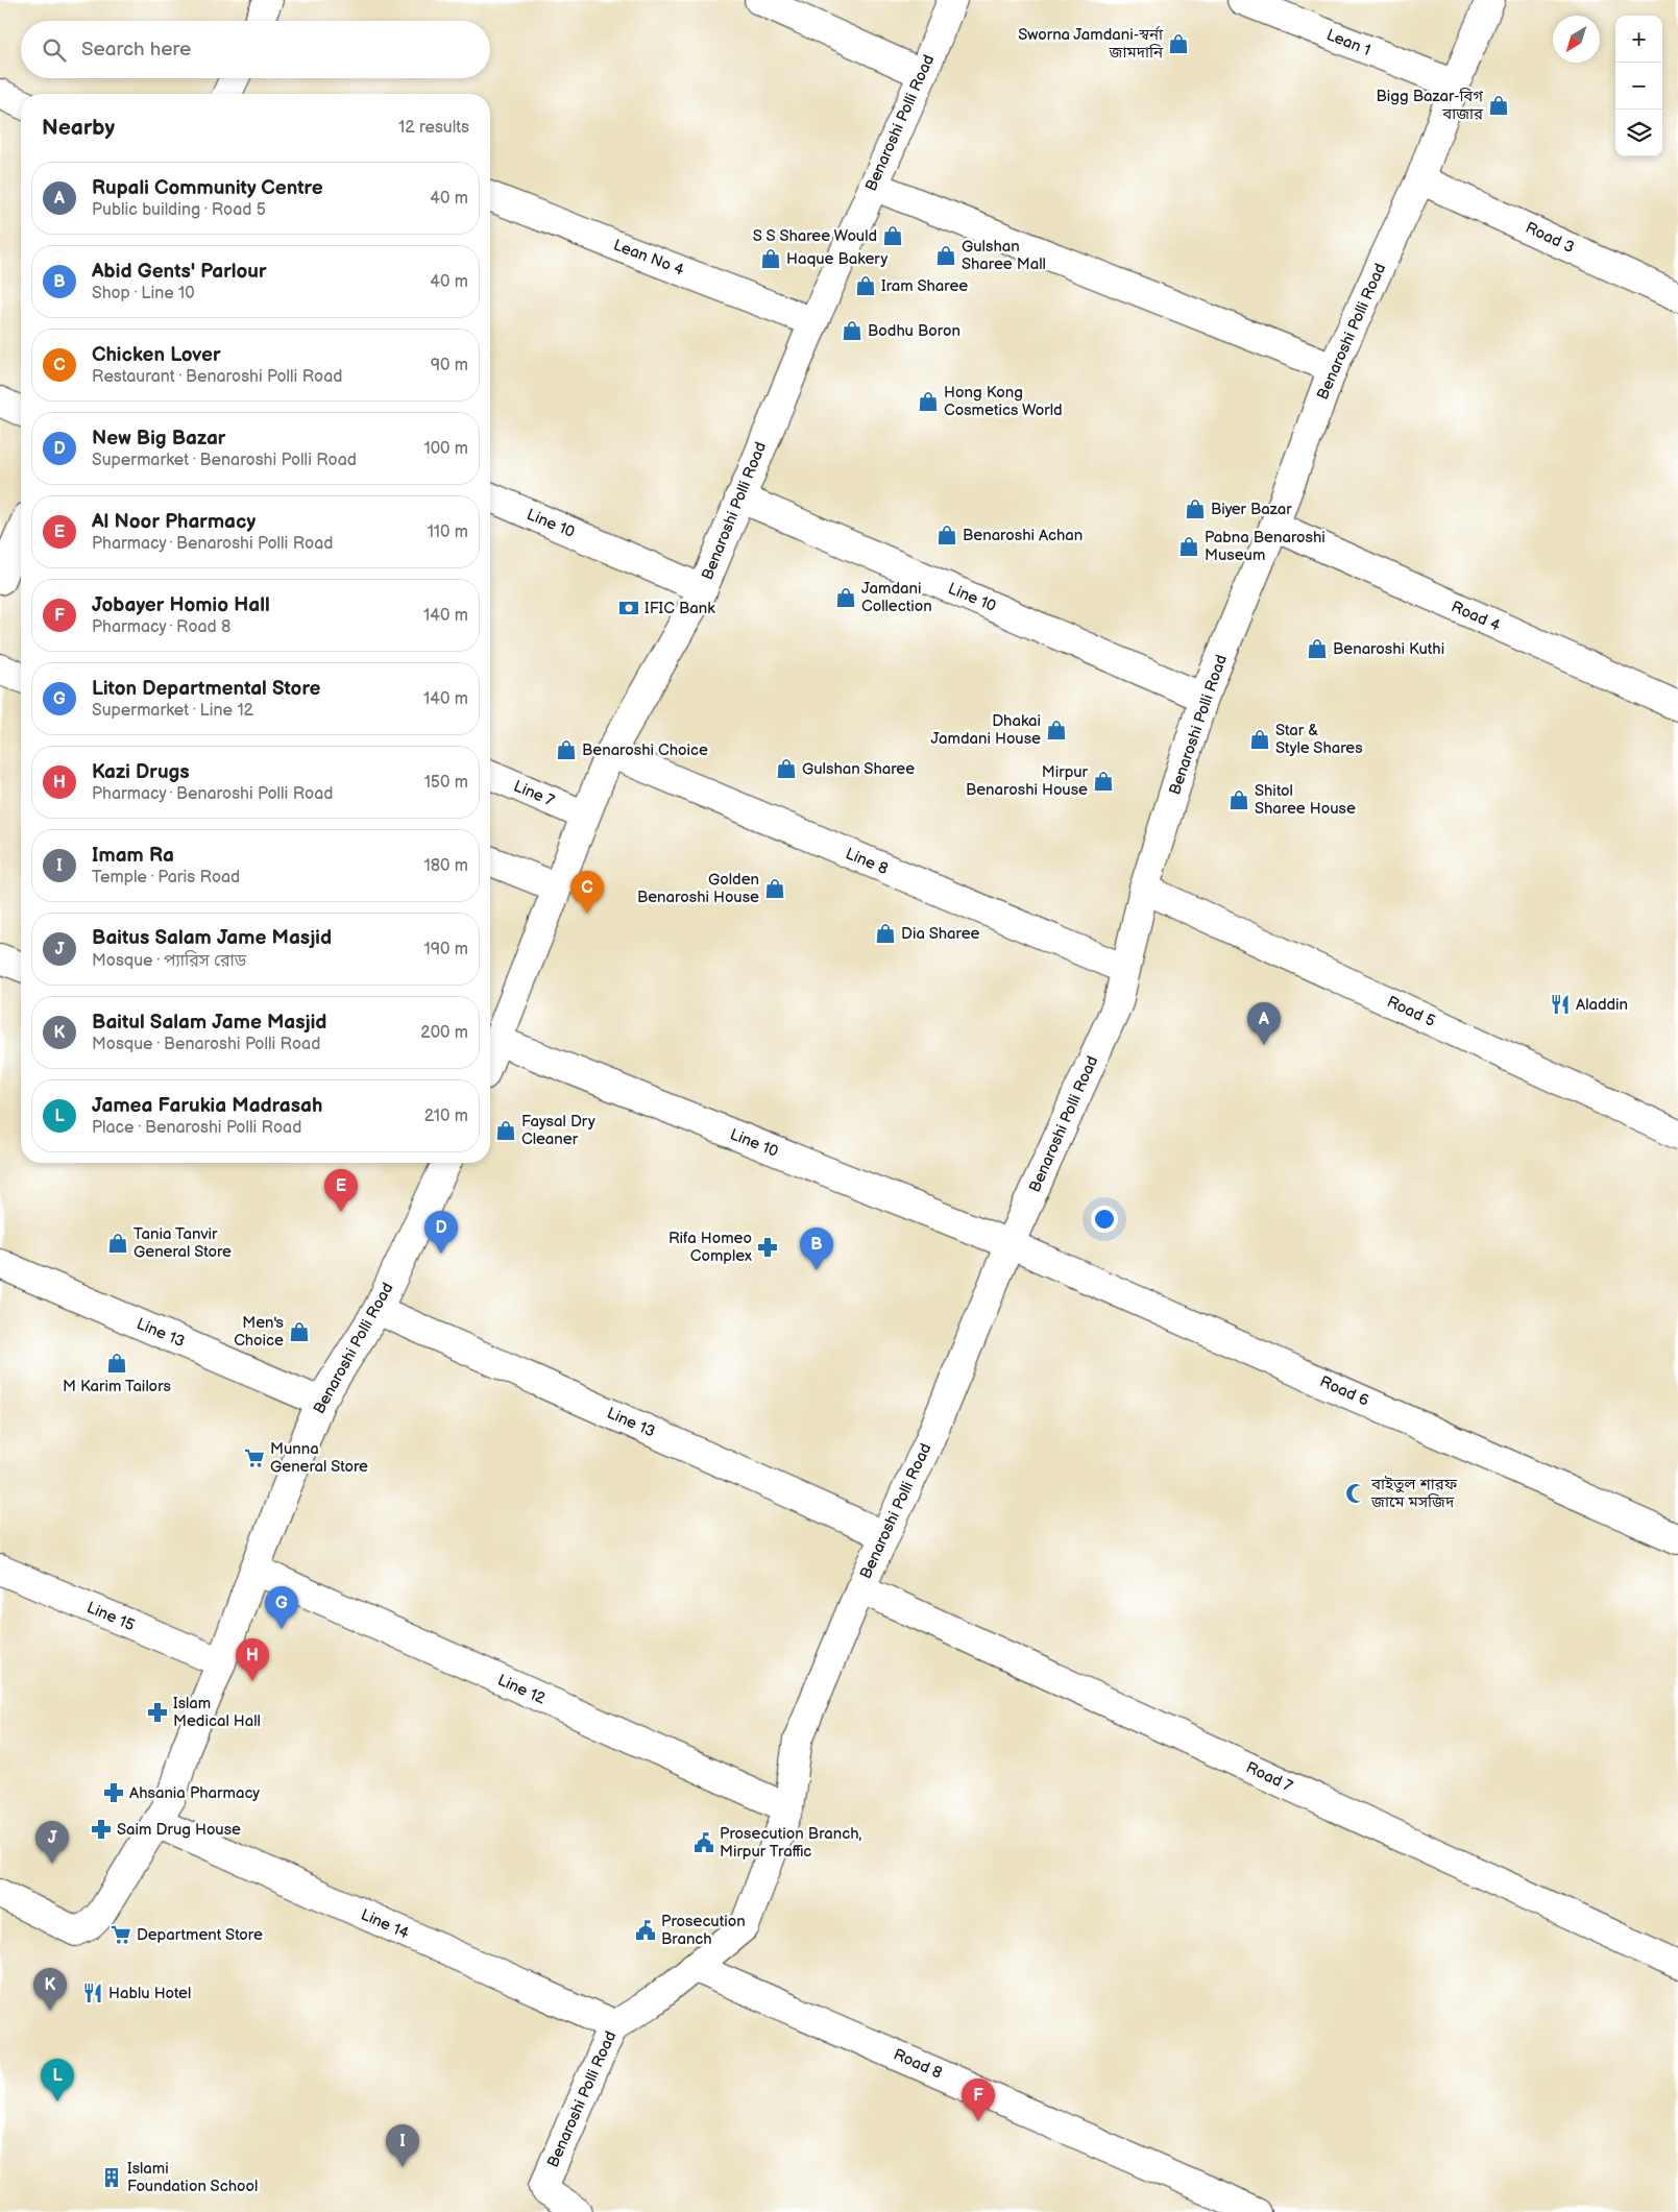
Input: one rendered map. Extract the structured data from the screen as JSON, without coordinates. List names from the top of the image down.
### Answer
{
  "streets": {
    "street": [
      "Lean 1",
      "Benaroshi Polli Road",
      "Road 3",
      "Lean No 4",
      "Line 10",
      "Road 4",
      "Line 7",
      "Line 8",
      "Road 5",
      "Line 13",
      "Road 6",
      "Line 15",
      "Line 12",
      "Road 7",
      "Line 14",
      "Road 8"
    ]
  },
  "crossings": [
    ["Lean 1", "Benaroshi Polli Road"],
    ["Benaroshi Polli Road", "Road 3"],
    ["Benaroshi Polli Road", "Lean No 4"],
    ["Benaroshi Polli Road", "Line 10"],
    ["Benaroshi Polli Road", "Road 4"],
    ["Benaroshi Polli Road", "Line 7"],
    ["Benaroshi Polli Road", "Line 8"],
    ["Benaroshi Polli Road", "Road 5"],
    ["Benaroshi Polli Road", "Line 13"],
    ["Benaroshi Polli Road", "Road 6"],
    ["Benaroshi Polli Road", "Line 15"],
    ["Benaroshi Polli Road", "Line 12"],
    ["Benaroshi Polli Road", "Road 7"],
    ["Benaroshi Polli Road", "Line 14"],
    ["Benaroshi Polli Road", "Road 8"],
    ["Line 10", "Road 6"]
  ],
  "places": {
    "shop": [
      "Sworna Jamdani-স্বর্না জামদানি",
      "Bigg Bazar-বিগ বাজার",
      "S S Sharee Would",
      "Gulshan Sharee Mall",
      "Haque Bakery",
      "Iram Sharee",
      "Bodhu Boron",
      "Hong Kong Cosmetics World",
      "Biyer Bazar",
      "Benaroshi Achan",
      "Pabna Benaroshi Museum",
      "Jamdani Collection",
      "Benaroshi Kuthi",
      "Dhakai Jamdani House",
      "Star & Style Shares",
      "Benaroshi Choice",
      "Gulshan Sharee",
      "Mirpur Benaroshi House",
      "Shitol Sharee House",
      "Golden Benaroshi House",
      "Dia Sharee",
      "Faysal Dry Cleaner",
      "Tania Tanvir General Store",
      "Men's Choice",
      "M Karim Tailors"
    ],
    "bank": ["IFIC Bank"],
    "restaurant": ["Aladdin", "Hablu Hotel"],
    "pharmacy": [
      "Rifa Homeo Complex",
      "Islam Medical Hall",
      "Ahsania Pharmacy",
      "Saim Drug House"
    ],
    "supermarket": ["Munna General Store", "Department Store"],
    "mosque": ["বাইতুল শারফ জামে মসজিদ"],
    "public building": ["Prosecution Branch, Mirpur Traffic", "Prosecution Branch"],
    "building": ["Islami Foundation School"]
  },
  "north": "bottom left",
  "page": {
    "map_buttons": ["+", "−"],
    "search": "Search here",
    "heading": ["Nearby", "12 results"],
    "list": [
      {
        "mark": "A",
        "name": "Rupali Community Centre",
        "note": "Public building · Road 5",
        "value": "40 m"
      },
      {
        "mark": "B",
        "name": "Abid Gents' Parlour",
        "note": "Shop · Line 10",
        "value": "40 m"
      },
      {
        "mark": "C",
        "name": "Chicken Lover",
        "note": "Restaurant · Benaroshi Polli Road",
        "value": "90 m"
      },
      {
        "mark": "D",
        "name": "New Big Bazar",
        "note": "Supermarket · Benaroshi Polli Road",
        "value": "100 m"
      },
      {
        "mark": "E",
        "name": "Al Noor Pharmacy",
        "note": "Pharmacy · Benaroshi Polli Road",
        "value": "110 m"
      },
      {
        "mark": "F",
        "name": "Jobayer Homio Hall",
        "note": "Pharmacy · Road 8",
        "value": "140 m"
      },
      {
        "mark": "G",
        "name": "Liton Departmental Store",
        "note": "Supermarket · Line 12",
        "value": "140 m"
      },
      {
        "mark": "H",
        "name": "Kazi Drugs",
        "note": "Pharmacy · Benaroshi Polli Road",
        "value": "150 m"
      },
      {
        "mark": "I",
        "name": "Imam Ra",
        "note": "Temple · Paris Road",
        "value": "180 m"
      },
      {
        "mark": "J",
        "name": "Baitus Salam Jame Masjid",
        "note": "Mosque · প্যারিস রোড",
        "value": "190 m"
      },
      {
        "mark": "K",
        "name": "Baitul Salam Jame Masjid",
        "note": "Mosque · Benaroshi Polli Road",
        "value": "200 m"
      },
      {
        "mark": "L",
        "name": "Jamea Farukia Madrasah",
        "note": "Place · Benaroshi Polli Road",
        "value": "210 m"
      }
    ],
    "pins": [
      "C",
      "A",
      "E",
      "D",
      "B",
      "G",
      "H",
      "J",
      "K",
      "L",
      "F",
      "I"
    ]
  }
}
